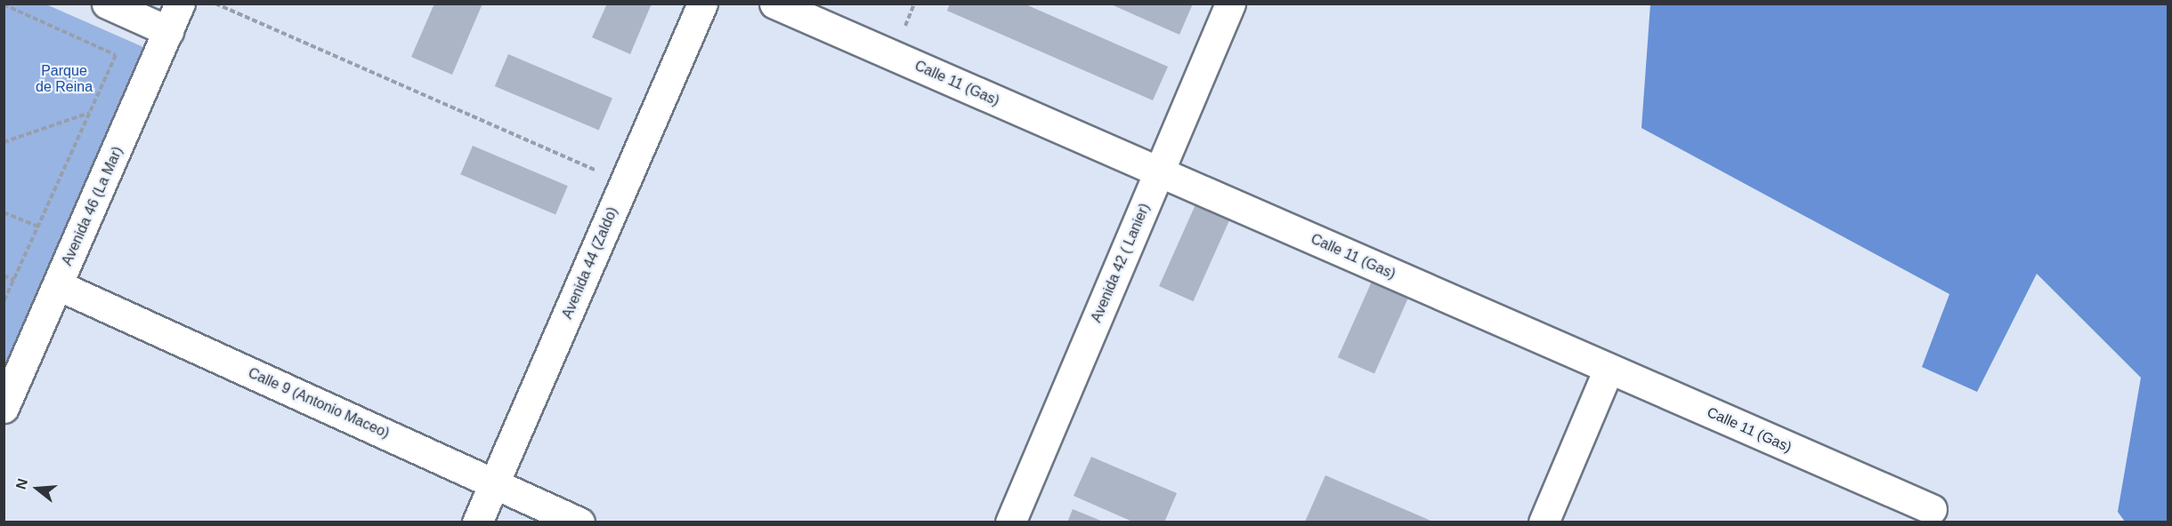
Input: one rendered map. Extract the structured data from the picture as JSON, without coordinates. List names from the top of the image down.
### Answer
{
  "streets": {
    "street": [
      "Calle 11 (Gas)",
      "Avenida 46 (La Mar)",
      "Avenida 44 (Zaldo)",
      "Avenida 42 ( Lanier)",
      "Calle 9 (Antonio Maceo)"
    ]
  },
  "crossings": [
    ["Calle 11 (Gas)", "Avenida 42 ( Lanier)"],
    ["Avenida 46 (La Mar)", "Calle 9 (Antonio Maceo)"],
    ["Avenida 44 (Zaldo)", "Calle 9 (Antonio Maceo)"]
  ],
  "parks": ["Parque de Reina"],
  "north": "left"
}
